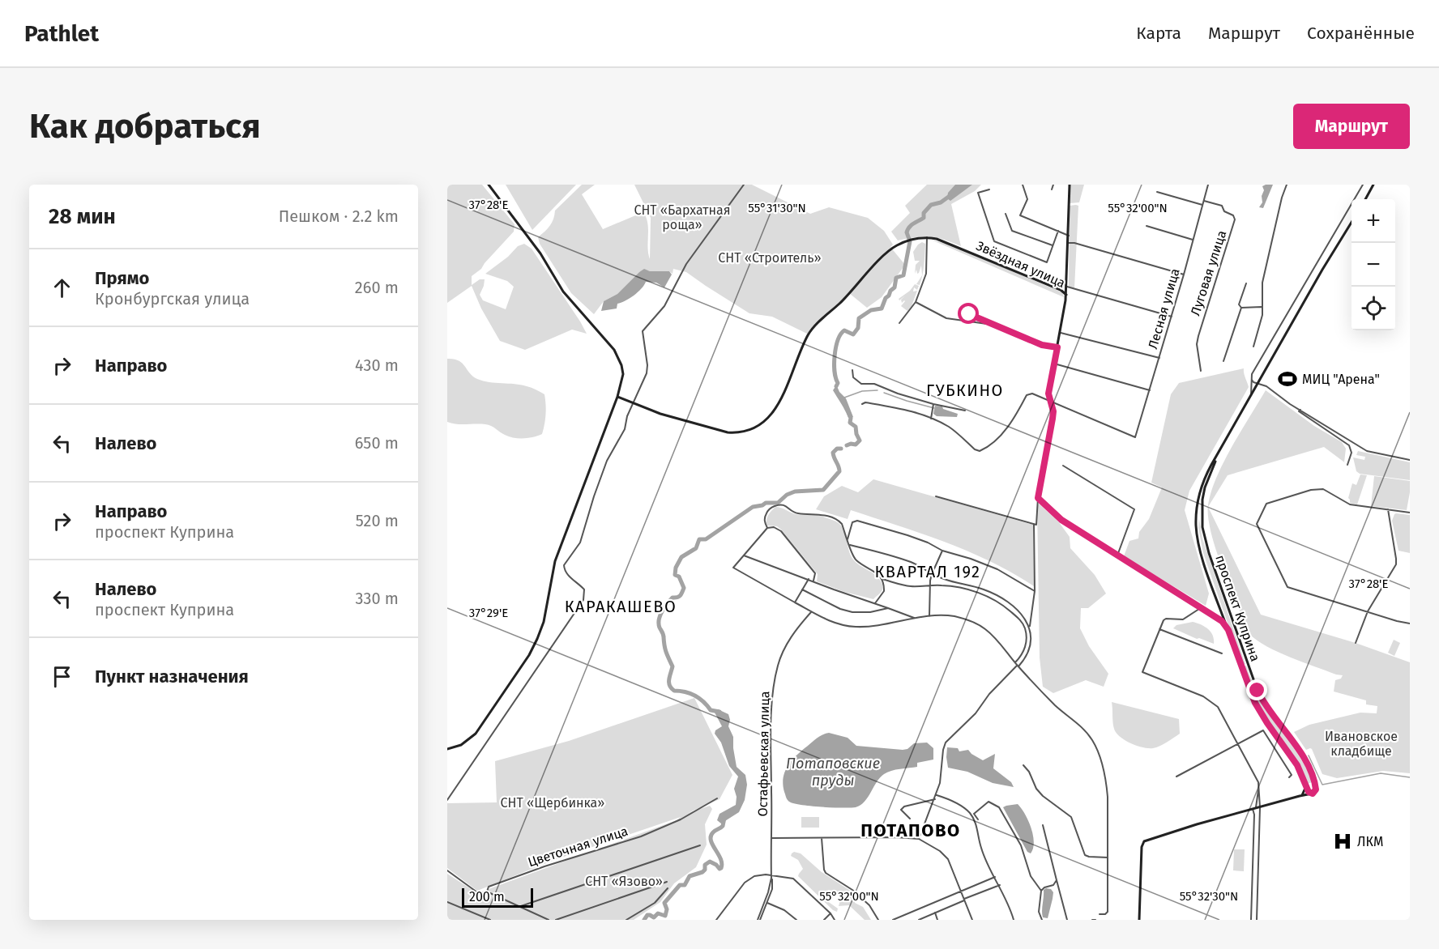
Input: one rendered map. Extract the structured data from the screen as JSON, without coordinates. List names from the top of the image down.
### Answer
{
  "streets": {
    "main road": ["Звёздная улица", "проспект Куприна"],
    "street": [
      "Луговая улица",
      "Лесная улица",
      "Остафьевская улица",
      "Цветочная улица"
    ]
  },
  "crossings": [
    ["Луговая улица", "Лесная улица"]
  ],
  "districts": [
    "ГУБКИНО",
    "КВАРТАЛ 192",
    "КАРАКАШЕВО",
    "ПОТАПОВО"
  ],
  "water": ["Потаповские пруды"],
  "parks": [
    "СНТ «Бархатная роща»",
    "СНТ «Строитель»",
    "Ивановское кладбище",
    "СНТ «Щербинка»",
    "СНТ «Язово»"
  ],
  "places": {
    "sports": ["МИЦ \"Арена\""],
    "hospital": ["ЛКМ"]
  },
  "scale_bar": "200 m",
  "page": {
    "header": "Pathlet",
    "nav": ["Карта", "Маршрут", "Сохранённые"],
    "buttons": "Маршрут",
    "title": "Как добраться",
    "heading": ["28 мин", "Пешком · 2.2 km"],
    "map_buttons": ["+", "−"],
    "list": [
      ["Прямо", "Кронбургская улица", "260 m"],
      ["Направо", "430 m"],
      ["Налево", "650 m"],
      ["Направо", "проспект Куприна", "520 m"],
      ["Налево", "проспект Куприна", "330 m"],
      "Пункт назначения"
    ],
    "scale": "200 m"
  },
  "coordinates": [
    "37°28'E",
    "55°31'30\"N",
    "55°32'00\"N",
    "37°29'E",
    "55°32'30\"N"
  ]
}
